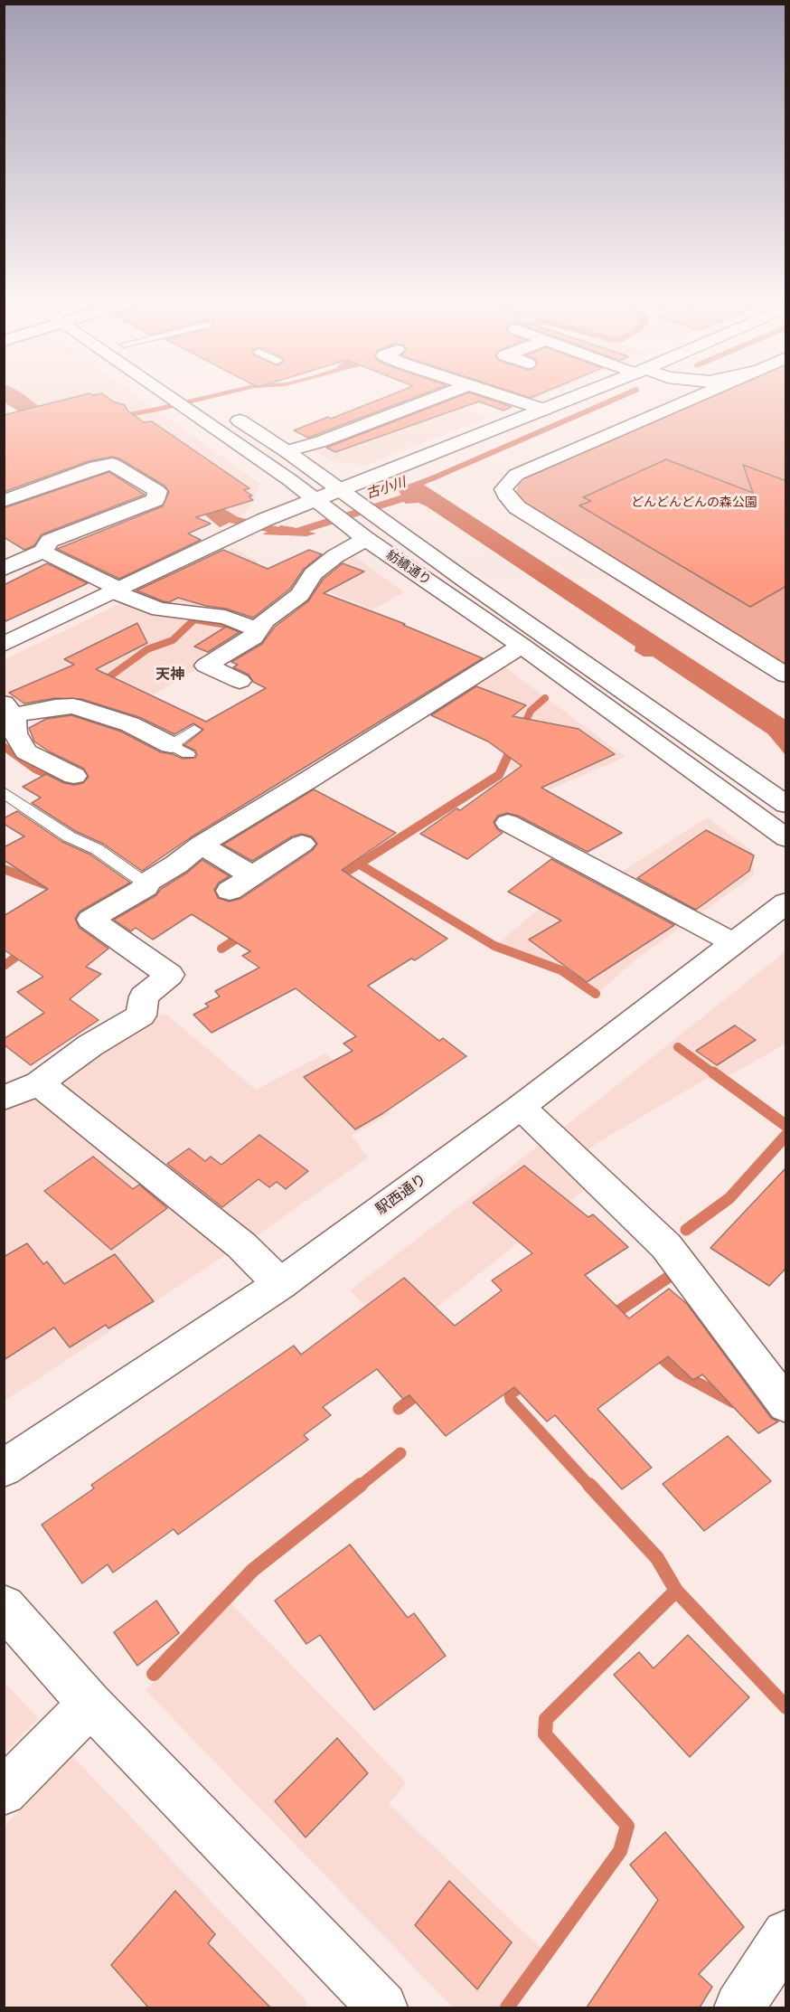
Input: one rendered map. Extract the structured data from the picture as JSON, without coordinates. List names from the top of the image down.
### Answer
{
  "streets": {
    "main road": ["紡績通り", "駅西通り"]
  },
  "districts": ["天神"],
  "water": ["古小川"],
  "parks": ["どんどんどんの森公園"]
}
